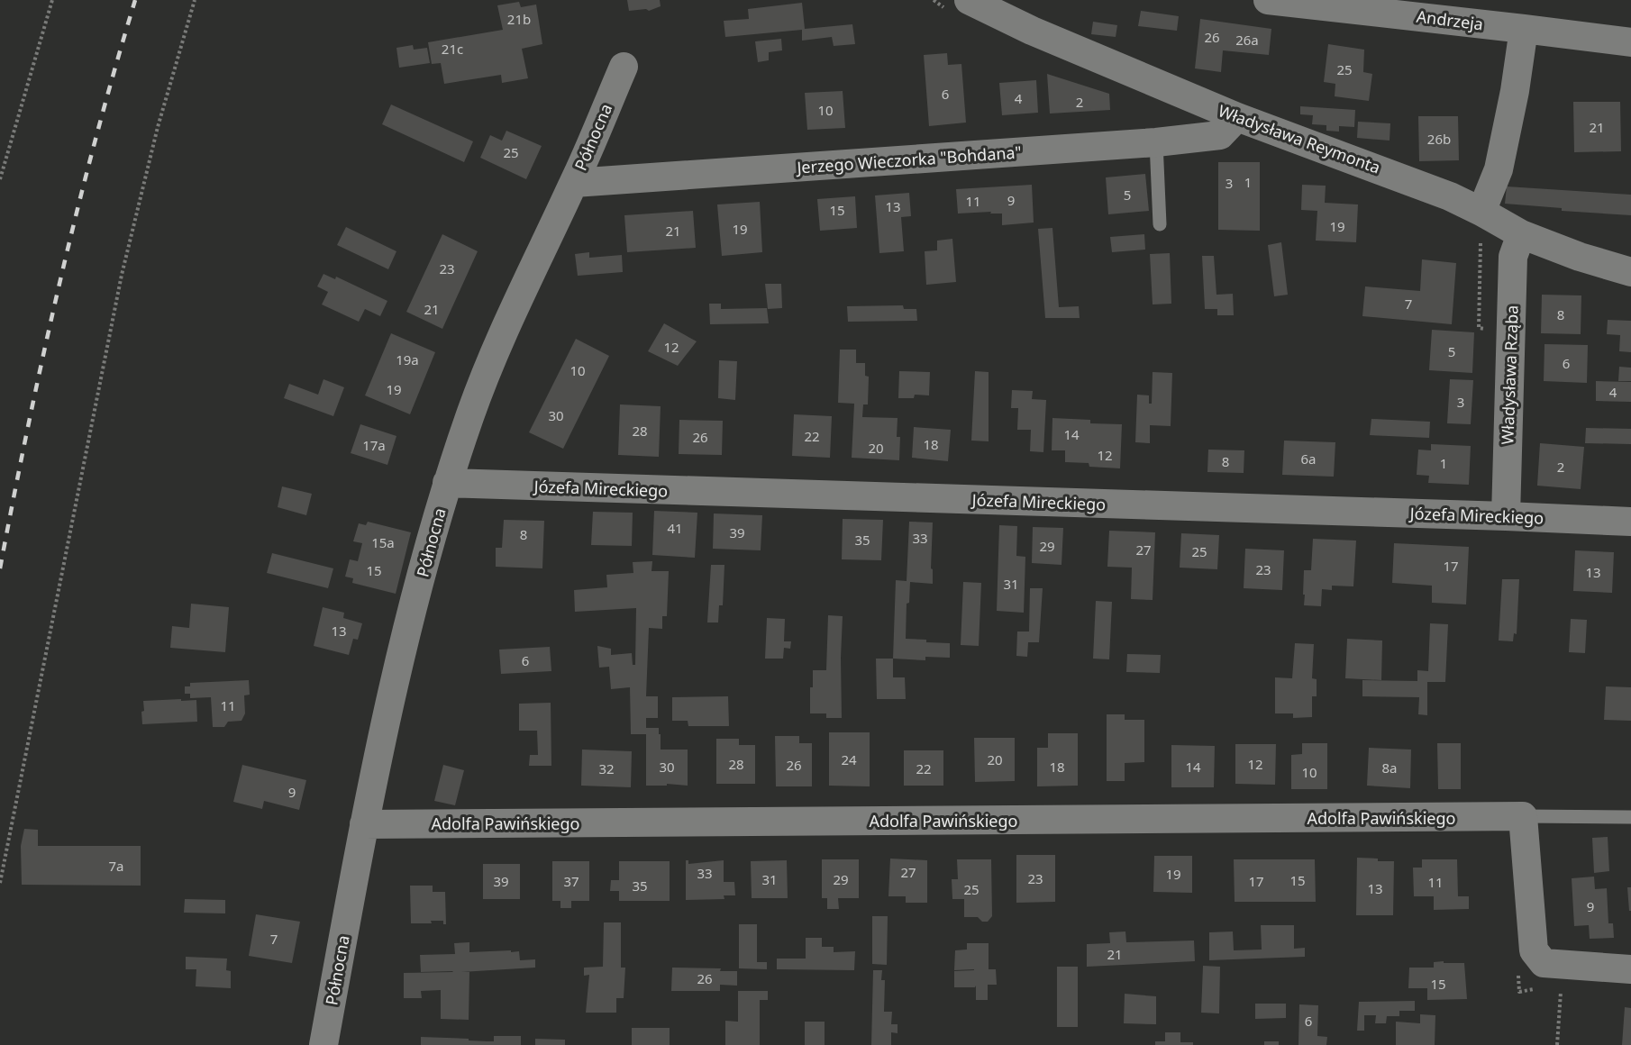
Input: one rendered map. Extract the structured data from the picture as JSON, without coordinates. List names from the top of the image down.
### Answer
{
  "streets": {
    "street": [
      "Andrzeja",
      "Północna",
      "Władysława Reymonta",
      "Jerzego Wieczorka \"Bohdana\"",
      "Władysława Rząba",
      "Józefa Mireckiego",
      "Adolfa Pawińskiego"
    ]
  },
  "crossings": [
    ["Północna", "Jerzego Wieczorka \"Bohdana\""],
    ["Północna", "Józefa Mireckiego"],
    ["Północna", "Adolfa Pawińskiego"],
    ["Władysława Reymonta", "Jerzego Wieczorka \"Bohdana\""],
    ["Władysława Reymonta", "Władysława Rząba"],
    ["Władysława Rząba", "Józefa Mireckiego"]
  ],
  "house_numbers": [
    "21b",
    "26",
    "26a",
    "21c",
    "25",
    "6",
    "4",
    "2",
    "10",
    "21",
    "26b",
    "25",
    "1",
    "3",
    "5",
    "9",
    "11",
    "13",
    "15",
    "19",
    "19",
    "21",
    "23",
    "7",
    "21",
    "8",
    "12",
    "5",
    "19a",
    "6",
    "10",
    "19",
    "4",
    "3",
    "30",
    "28",
    "14",
    "22",
    "26",
    "18",
    "17a",
    "20",
    "12",
    "6a",
    "8",
    "1",
    "2",
    "41",
    "39",
    "8",
    "33",
    "35",
    "15a",
    "29",
    "27",
    "25",
    "17",
    "23",
    "15",
    "13",
    "31",
    "13",
    "6",
    "11",
    "24",
    "20",
    "28",
    "12",
    "26",
    "30",
    "18",
    "14",
    "8a",
    "32",
    "22",
    "10",
    "9",
    "7a",
    "27",
    "33",
    "19",
    "23",
    "31",
    "29",
    "15",
    "39",
    "37",
    "17",
    "11",
    "35",
    "13",
    "25",
    "9",
    "7",
    "21",
    "26",
    "15",
    "6"
  ]
}
